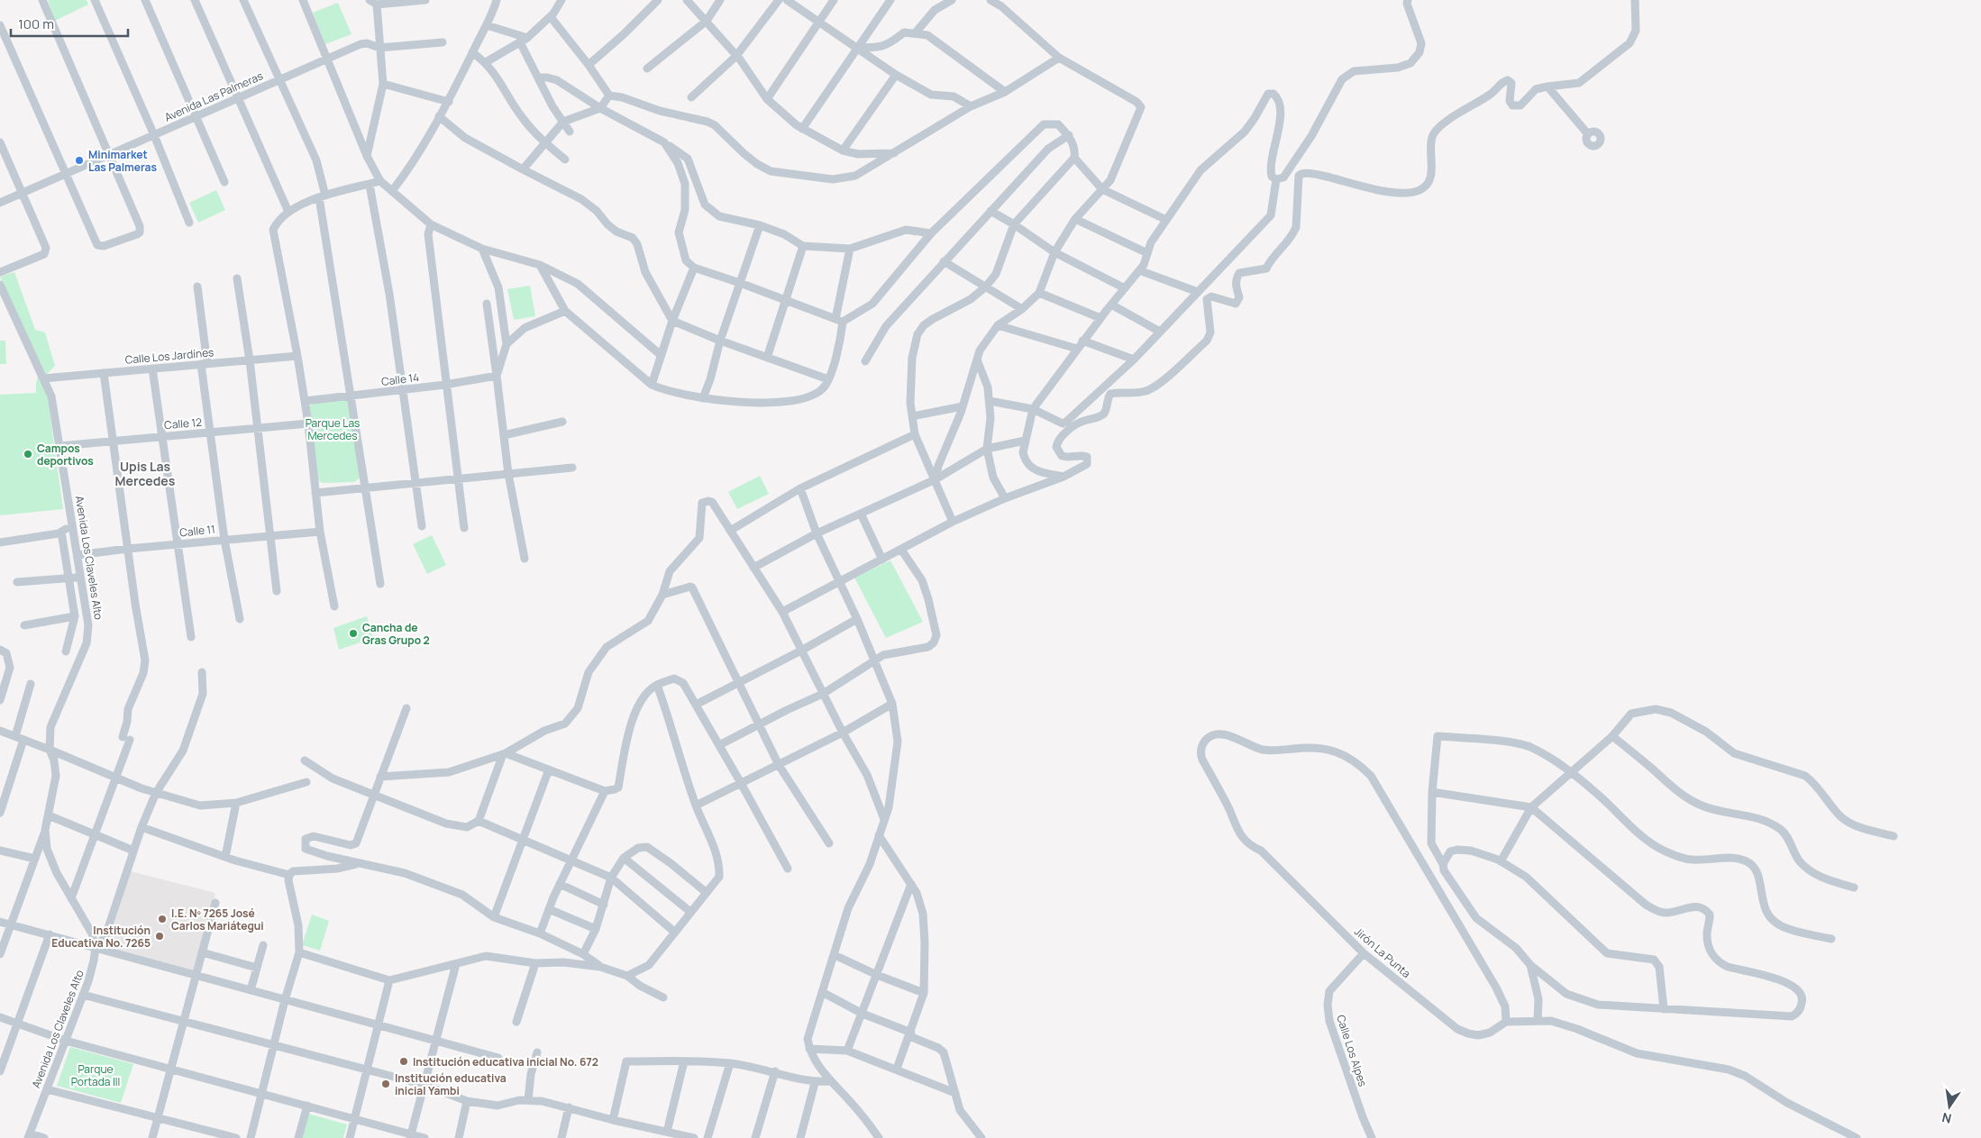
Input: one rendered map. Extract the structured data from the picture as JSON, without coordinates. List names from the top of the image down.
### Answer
{
  "streets": {
    "street": [
      "Avenida Las Palmeras",
      "Calle Los Jardínes",
      "Calle 14",
      "Calle 12",
      "Calle 11",
      "Avenida Los Claveles Alto",
      "Jirón La Punta",
      "Calle Los Alpes"
    ]
  },
  "crossings": [
    ["Calle Los Jardínes", "Avenida Los Claveles Alto"],
    ["Calle 12", "Avenida Los Claveles Alto"],
    ["Calle 11", "Avenida Los Claveles Alto"],
    ["Jirón La Punta", "Calle Los Alpes"]
  ],
  "districts": ["Upis Las Mercedes"],
  "parks": ["Parque Las Mercedes", "Parque Portada III"],
  "places": [
    "Minimarket Las Palmeras",
    "Campos deportivos",
    "Cancha de Gras Grupo 2",
    "I.E. Nº 7265 José Carlos Mariátegui",
    "Institución Educativa No. 7265",
    "Institución educativa inicial No. 672",
    "Institución educativa inicial Yambi"
  ],
  "scale_bar": "100 m",
  "north": "bottom"
}
